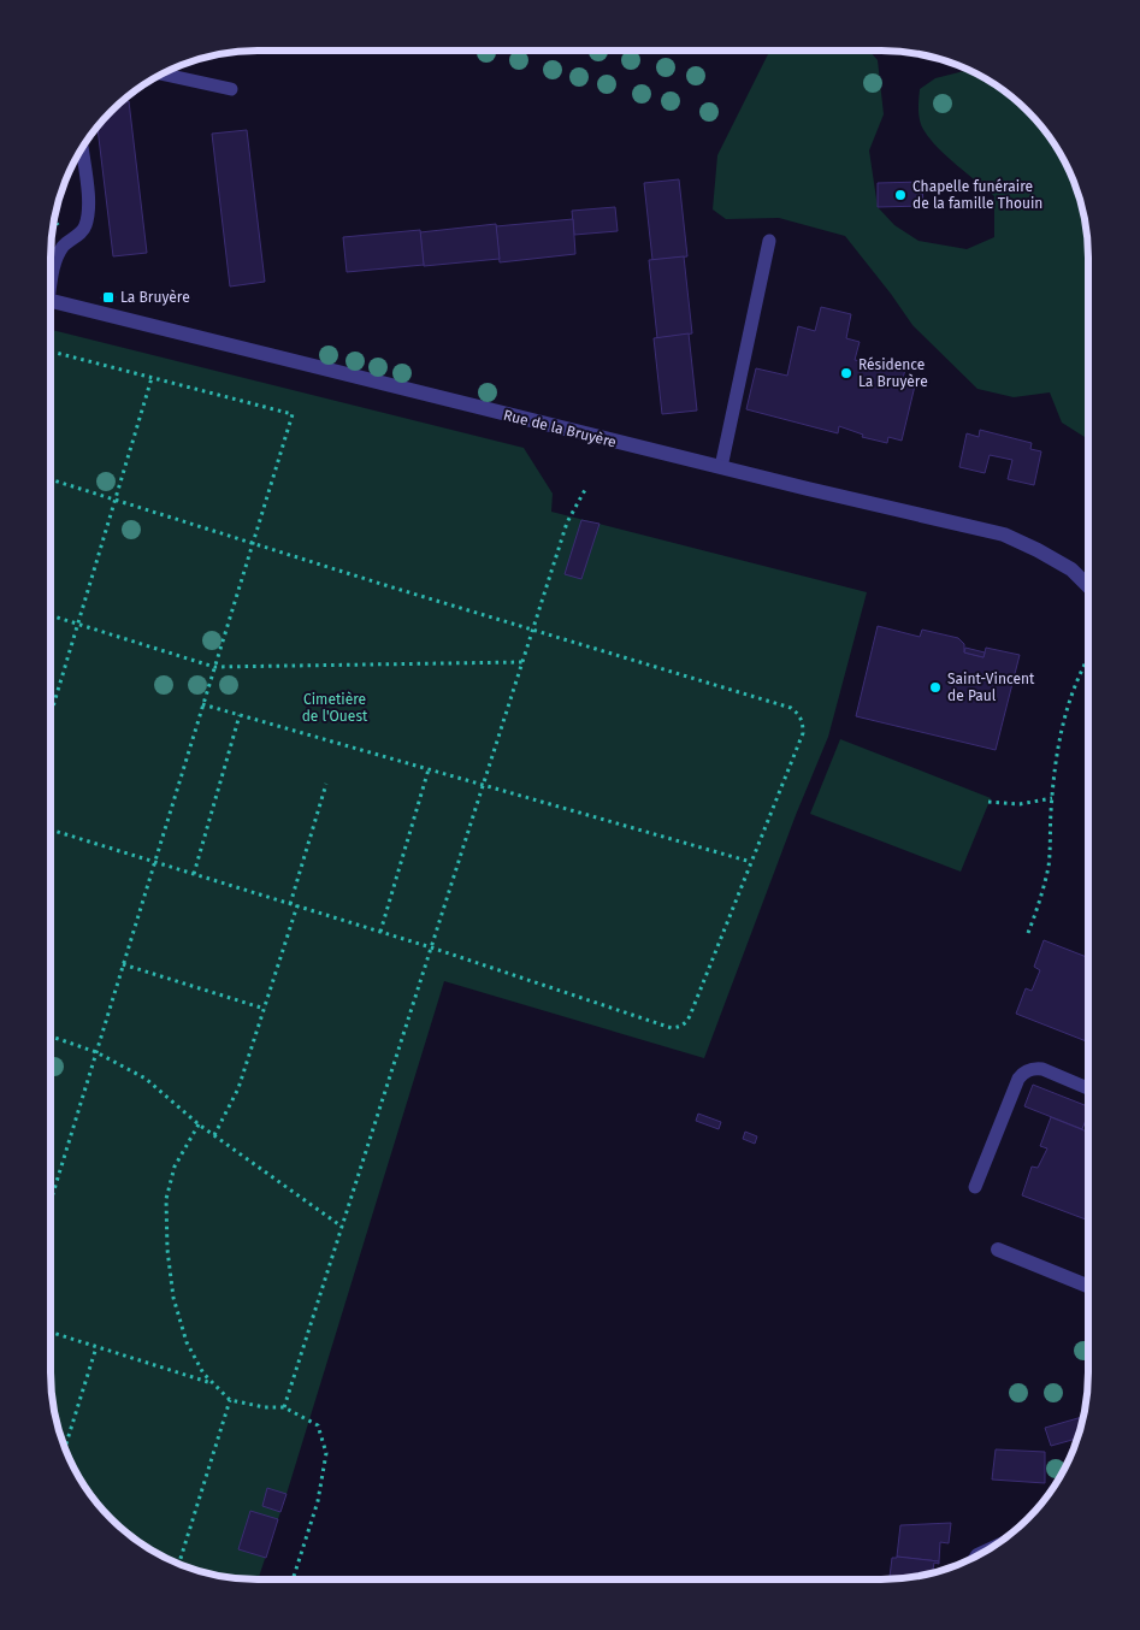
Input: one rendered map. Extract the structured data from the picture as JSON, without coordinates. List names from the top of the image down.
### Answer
{
  "streets": {
    "street": ["Rue de la Bruyère"]
  },
  "parks": ["Cimetière de l'Ouest"],
  "places": {
    "other": ["Chapelle funéraire de la famille Thouin", "Résidence La Bruyère", "Saint-Vincent de Paul"],
    "transit": ["La Bruyère"]
  }
}
